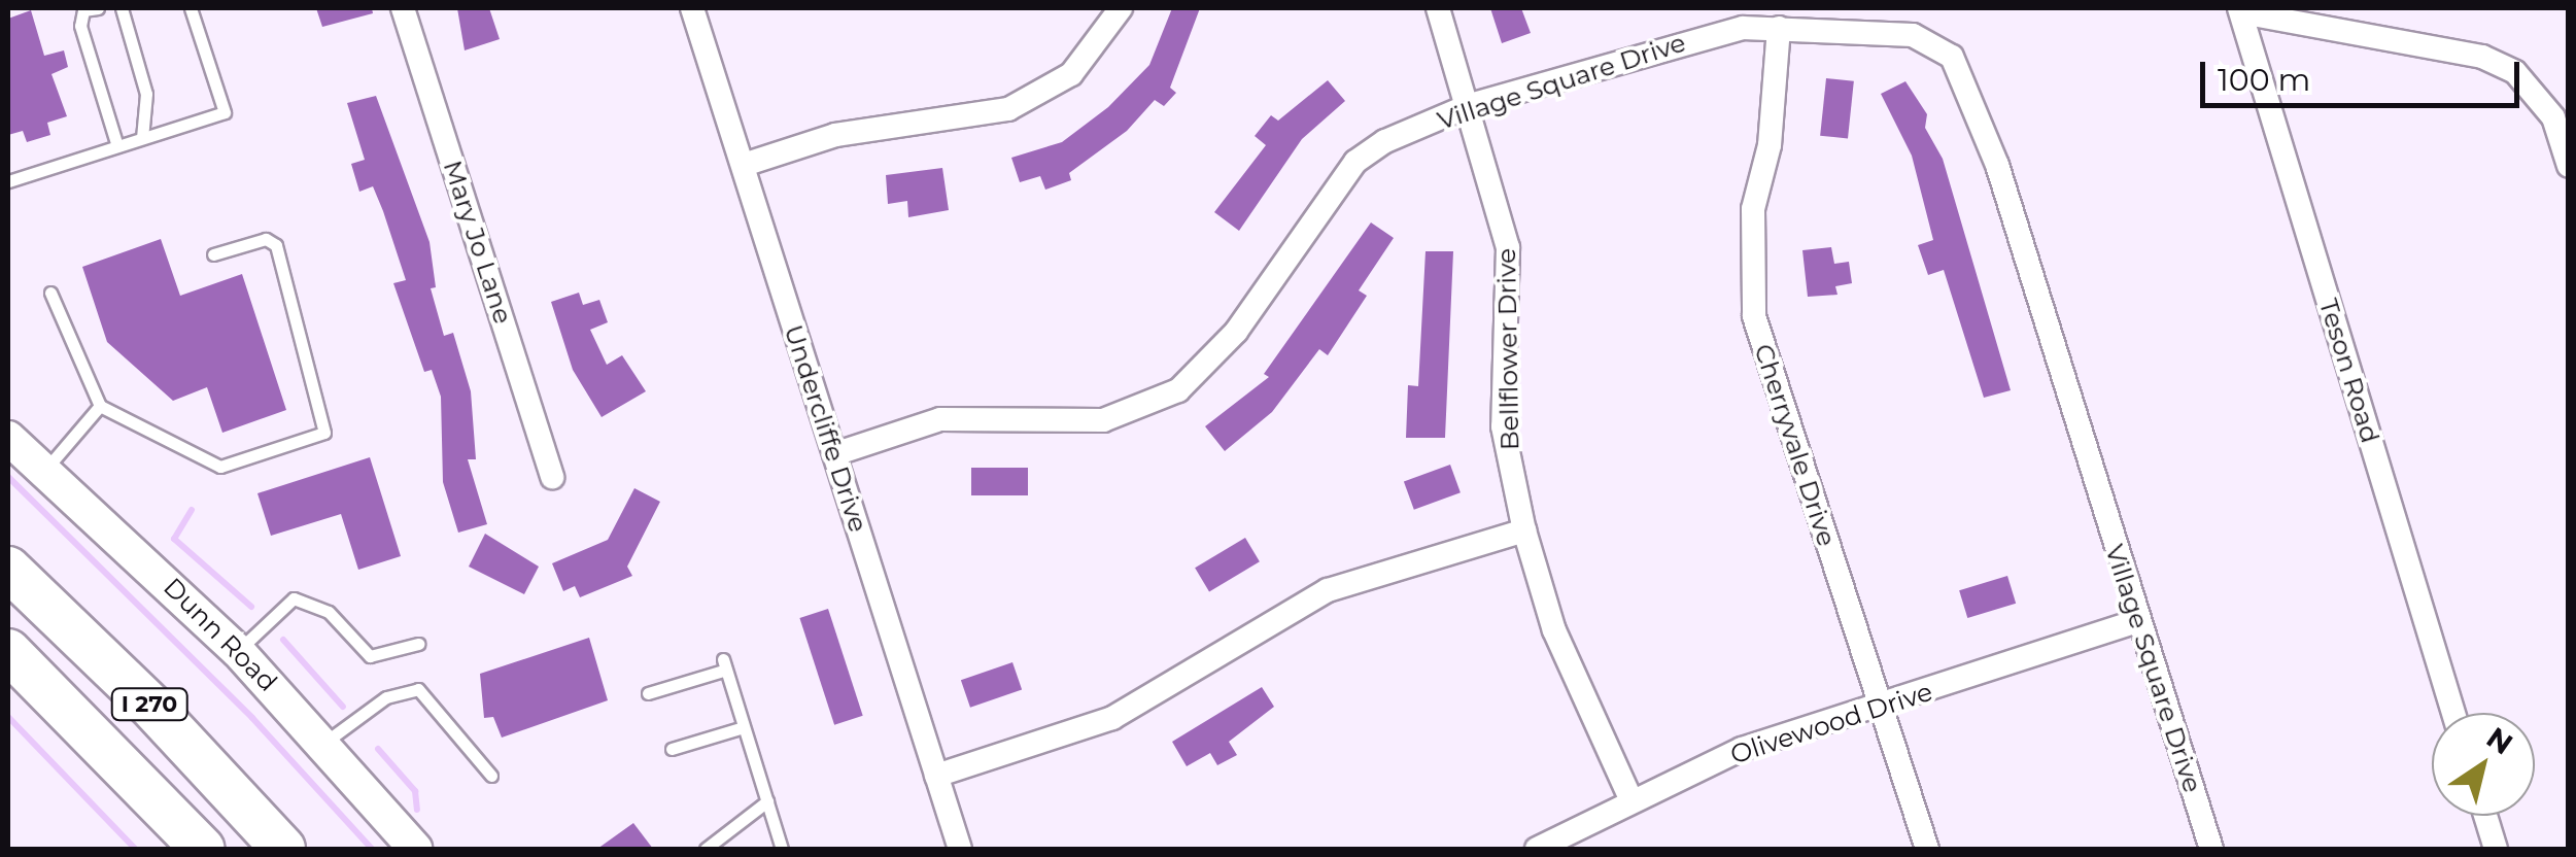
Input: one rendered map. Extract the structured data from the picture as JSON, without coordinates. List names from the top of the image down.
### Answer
{
  "streets": {
    "highway": ["I 270"],
    "street": [
      "Village Square Drive",
      "Mary Jo Lane",
      "Bellflower Drive",
      "Teson Road",
      "Undercliffe Drive",
      "Cherryvale Drive",
      "Dunn Road",
      "Olivewood Drive"
    ]
  },
  "crossings": [
    ["Village Square Drive", "Bellflower Drive"],
    ["Village Square Drive", "Undercliffe Drive"],
    ["Village Square Drive", "Cherryvale Drive"],
    ["Village Square Drive", "Olivewood Drive"],
    ["Bellflower Drive", "Olivewood Drive"],
    ["Cherryvale Drive", "Olivewood Drive"]
  ],
  "scale_bar": "100 m",
  "north": "top right"
}
